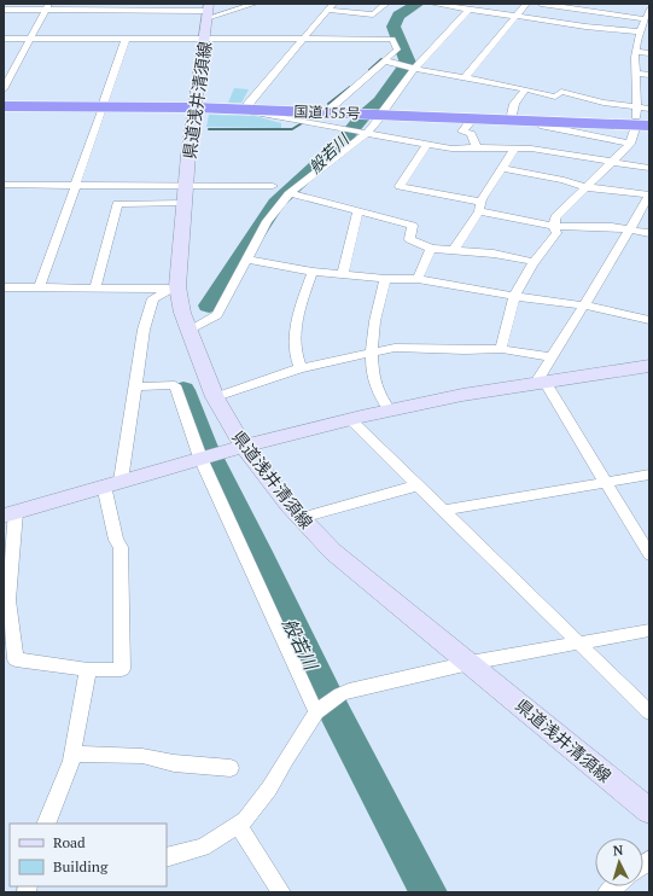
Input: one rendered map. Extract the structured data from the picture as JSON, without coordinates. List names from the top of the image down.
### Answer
{
  "streets": {
    "highway": ["国道155号"],
    "main road": ["県道浅井清須線"]
  },
  "crossings": [
    ["県道浅井清須線", "国道155号"]
  ],
  "water": ["般若川"],
  "legend": ["Road", "Building"],
  "north": "top"
}
